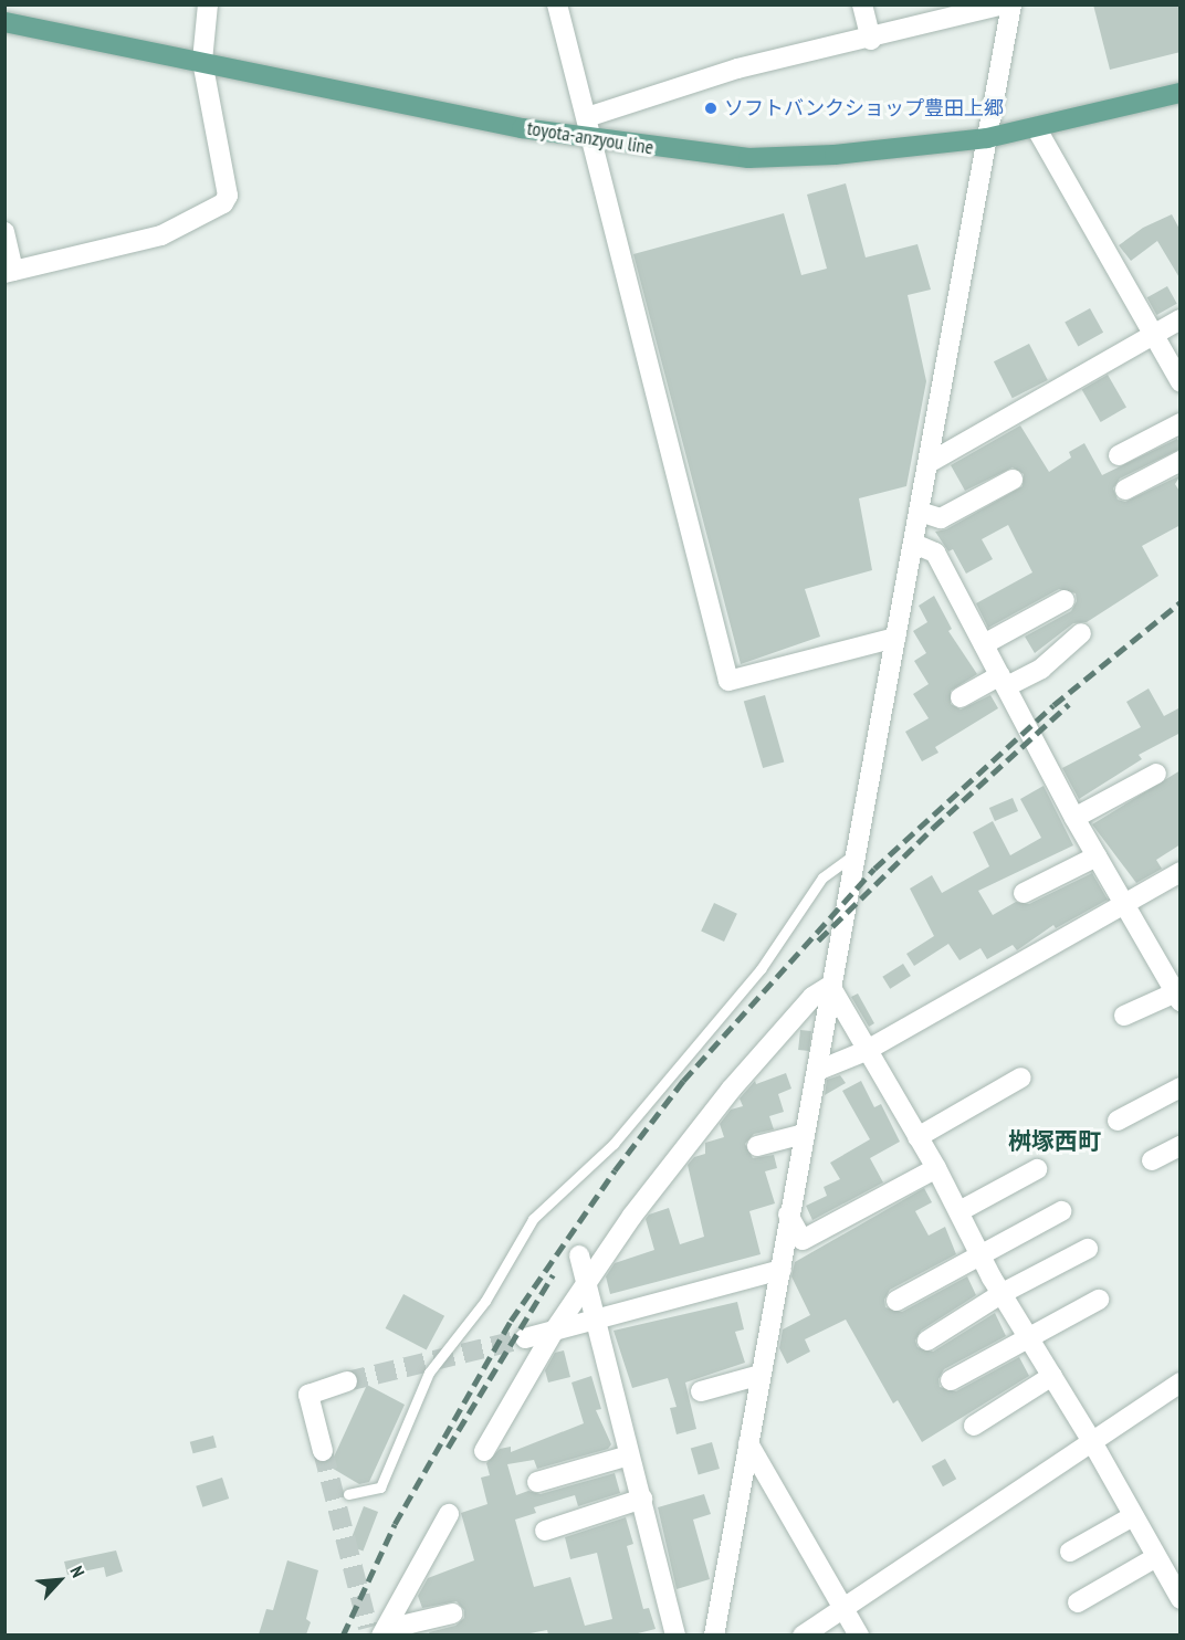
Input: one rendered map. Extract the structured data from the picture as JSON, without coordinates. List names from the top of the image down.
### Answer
{
  "streets": {
    "main road": ["toyota-anzyou line"]
  },
  "districts": ["桝塚西町"],
  "places": ["ソフトバンクショップ豊田上郷"],
  "north": "top right"
}
